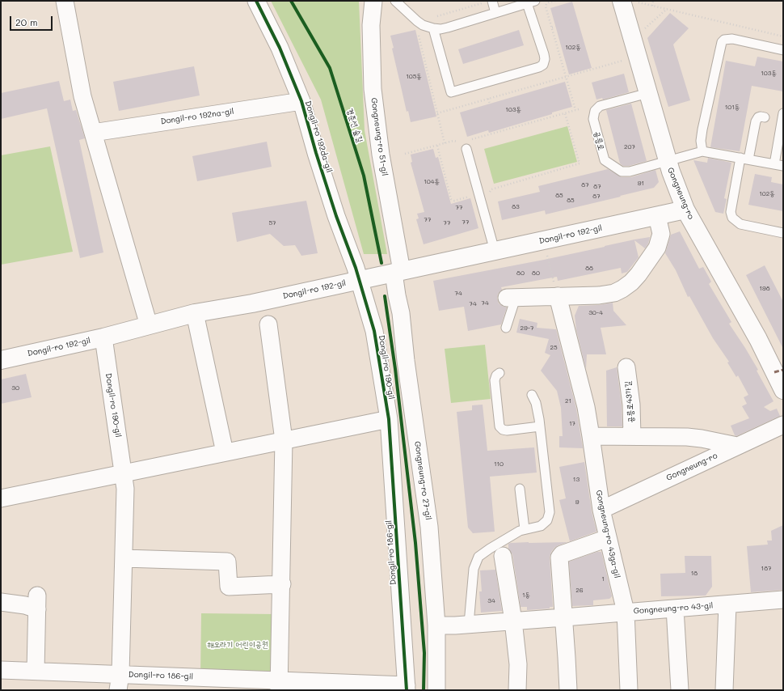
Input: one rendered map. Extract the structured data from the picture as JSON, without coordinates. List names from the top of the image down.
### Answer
{
  "streets": {
    "street": [
      "Dongil-ro 192na-gil",
      "Dongil-ro 192da-gil",
      "Gongneung-ro 51-gil",
      "Gongneung-ro",
      "Dongil-ro 192-gil",
      "Dongil-ro 190-gil",
      "공릉로43가길",
      "Gongneung-ro 27-gil",
      "Gongneung-ro 43ga-gil",
      "Dongil-ro 186-gil",
      "Gongneung-ro 43-gil"
    ],
    "lane": ["공릉로"],
    "cycle path": ["경춘선 숲길"]
  },
  "crossings": [
    ["Dongil-ro 192na-gil", "Dongil-ro 192da-gil"],
    ["경춘선 숲길", "Gongneung-ro 51-gil"],
    ["경춘선 숲길", "Dongil-ro 192-gil"],
    ["경춘선 숲길", "Gongneung-ro 27-gil"],
    ["Dongil-ro 192da-gil", "Dongil-ro 192-gil"],
    ["Dongil-ro 192da-gil", "Dongil-ro 190-gil"],
    ["Gongneung-ro 51-gil", "Dongil-ro 192-gil"],
    ["Gongneung-ro 51-gil", "Gongneung-ro 27-gil"],
    ["공릉로", "Gongneung-ro"],
    ["Gongneung-ro", "Dongil-ro 192-gil"],
    ["Gongneung-ro", "Gongneung-ro 43ga-gil"],
    ["Dongil-ro 192-gil", "Dongil-ro 190-gil"],
    ["Dongil-ro 192-gil", "Gongneung-ro 27-gil"],
    ["Dongil-ro 190-gil", "Dongil-ro 186-gil"],
    ["Gongneung-ro 27-gil", "Gongneung-ro 43-gil"],
    ["Gongneung-ro 43ga-gil", "Gongneung-ro 43-gil"]
  ],
  "parks": ["해오라기 어린이공원"],
  "house_numbers": [
    "102동",
    "103동",
    "105동",
    "101동",
    "103동",
    "207",
    "104동",
    "91",
    "87",
    "87",
    "102동",
    "85",
    "87",
    "85",
    "83",
    "77",
    "77",
    "77",
    "57",
    "77",
    "88",
    "80",
    "80",
    "198",
    "74",
    "74",
    "74",
    "30-4",
    "29-7",
    "25",
    "30",
    "21",
    "17",
    "110",
    "13",
    "9",
    "187",
    "18",
    "1",
    "26",
    "1동",
    "34"
  ],
  "scale_bar": "20 m"
}
